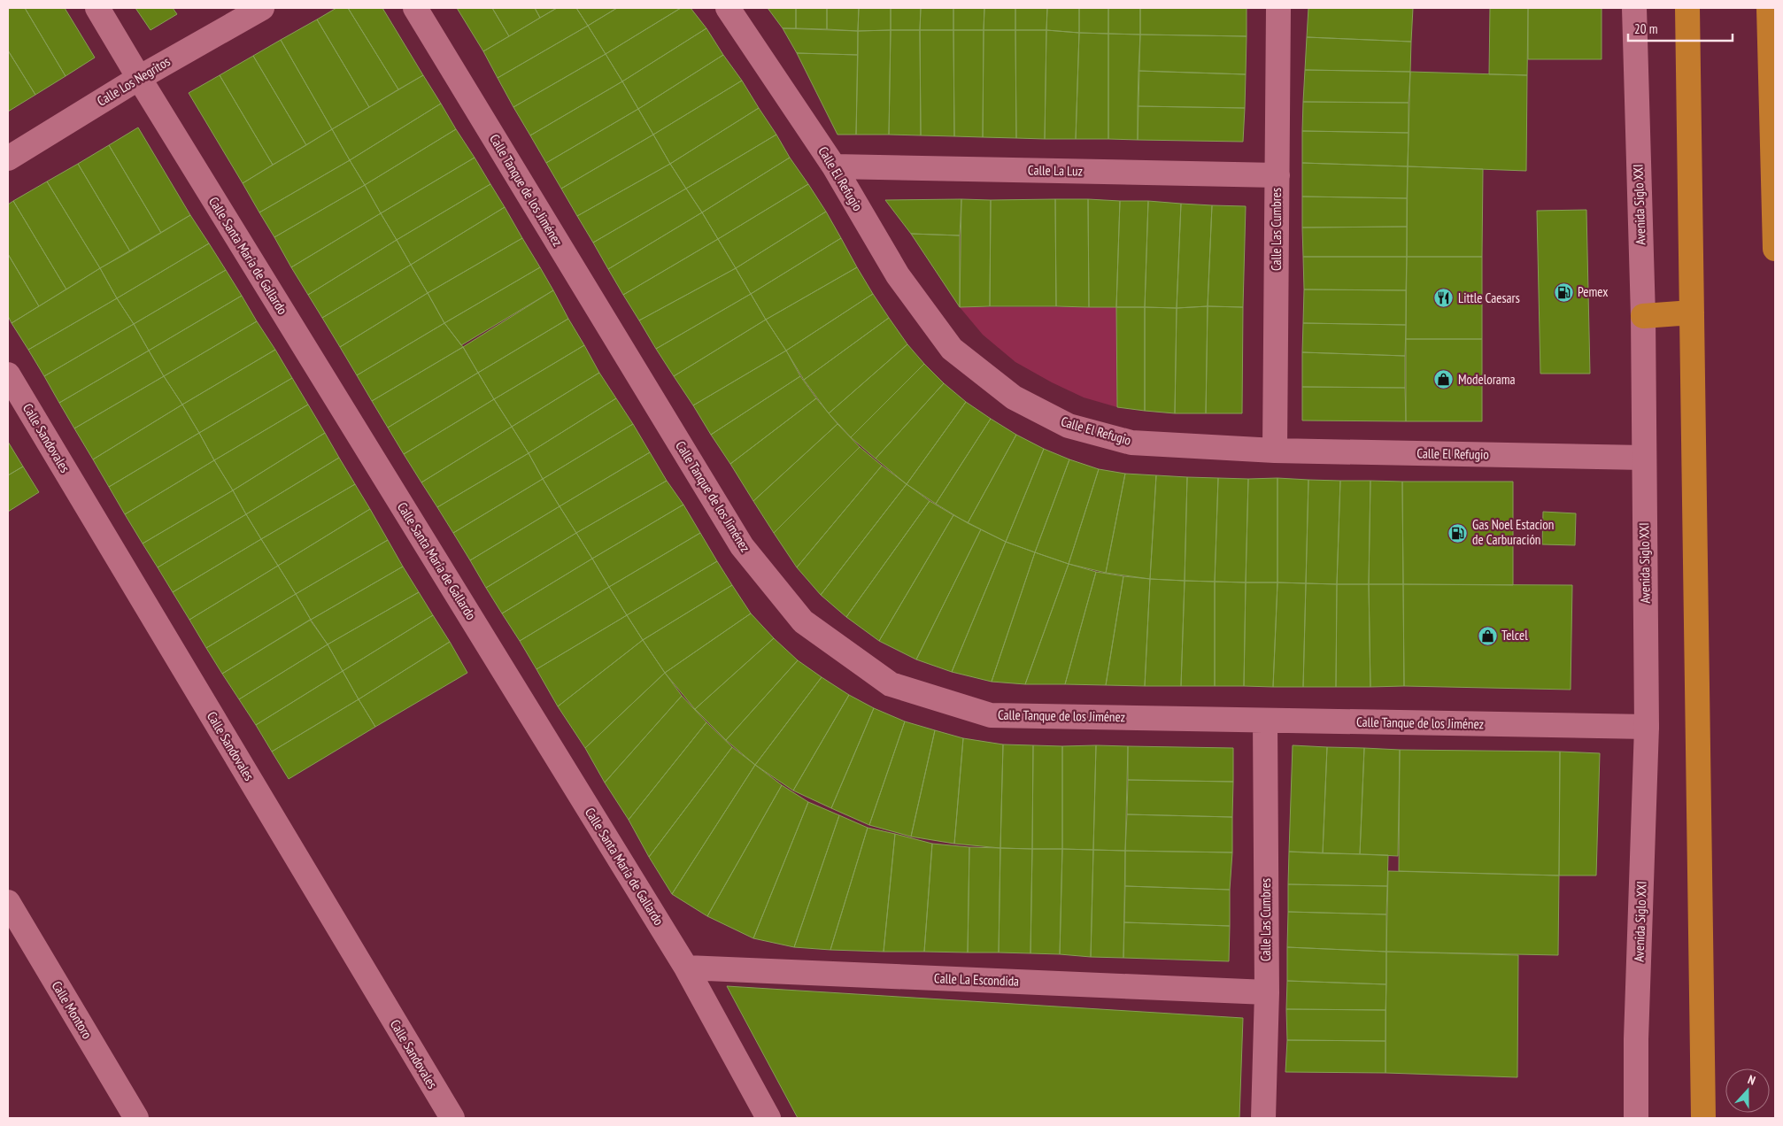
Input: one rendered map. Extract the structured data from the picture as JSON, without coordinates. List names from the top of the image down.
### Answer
{
  "streets": {
    "street": [
      "Calle Los Negritos",
      "Calle La Luz",
      "Calle El Refugio",
      "Calle Tanque de los Jiménez",
      "Avenida Siglo XXI",
      "Calle Las Cumbres",
      "Calle Santa María de Gallardo",
      "Calle Sandovales",
      "Calle La Escondida",
      "Calle Montoro"
    ]
  },
  "crossings": [
    ["Calle Los Negritos", "Calle Santa María de Gallardo"],
    ["Calle La Luz", "Calle El Refugio"],
    ["Calle La Luz", "Calle Las Cumbres"],
    ["Calle El Refugio", "Avenida Siglo XXI"],
    ["Calle El Refugio", "Calle Las Cumbres"],
    ["Calle Tanque de los Jiménez", "Avenida Siglo XXI"],
    ["Calle Tanque de los Jiménez", "Calle Las Cumbres"],
    ["Calle Las Cumbres", "Calle La Escondida"],
    ["Calle Santa María de Gallardo", "Calle La Escondida"]
  ],
  "places": {
    "fuel station": ["Pemex", "Gas Noel Estacion de Carburación"],
    "restaurant": ["Little Caesars"],
    "shop": ["Modelorama", "Telcel"]
  },
  "scale_bar": "20 m",
  "north": "top"
}
